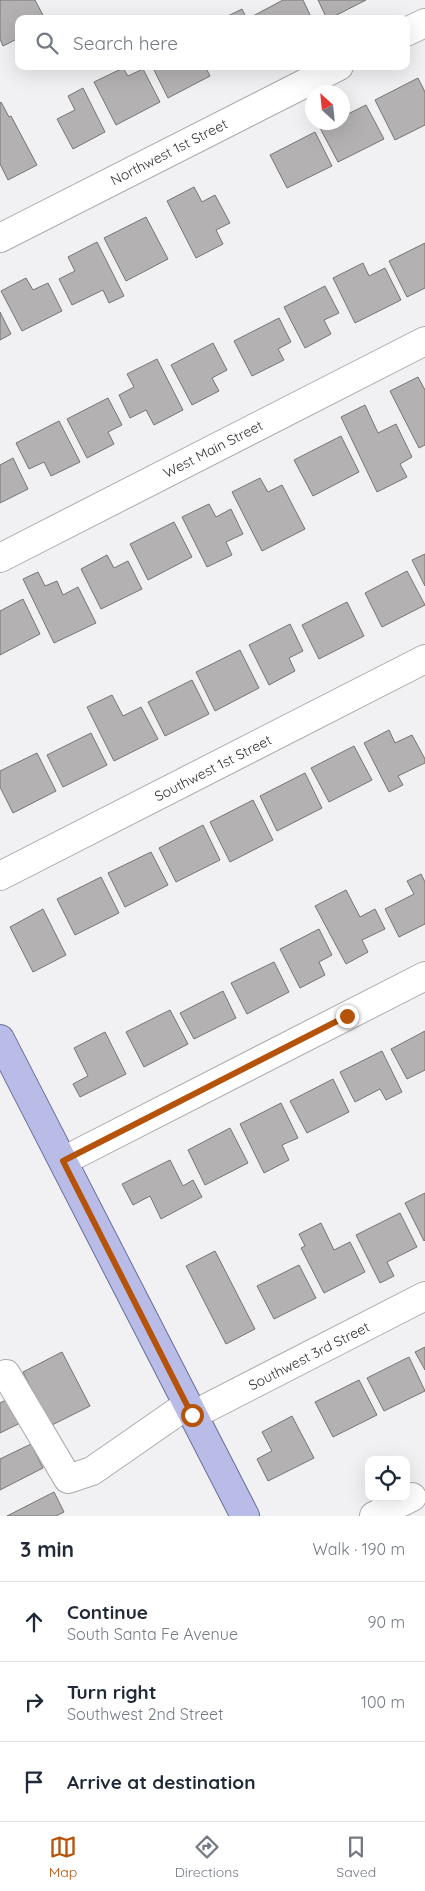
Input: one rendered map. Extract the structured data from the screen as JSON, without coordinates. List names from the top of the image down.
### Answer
{
  "streets": {
    "street": [
      "Northwest 1st Street",
      "West Main Street",
      "Southwest 1st Street",
      "Southwest 3rd Street"
    ]
  },
  "north": "top left",
  "page": {
    "search": "Search here",
    "heading": ["3 min", "Walk · 190 m"],
    "list": [
      ["Continue", "South Santa Fe Avenue", "90 m"],
      ["Turn right", "Southwest 2nd Street", "100 m"],
      "Arrive at destination"
    ],
    "nav": ["Map", "Directions", "Saved"]
  }
}
